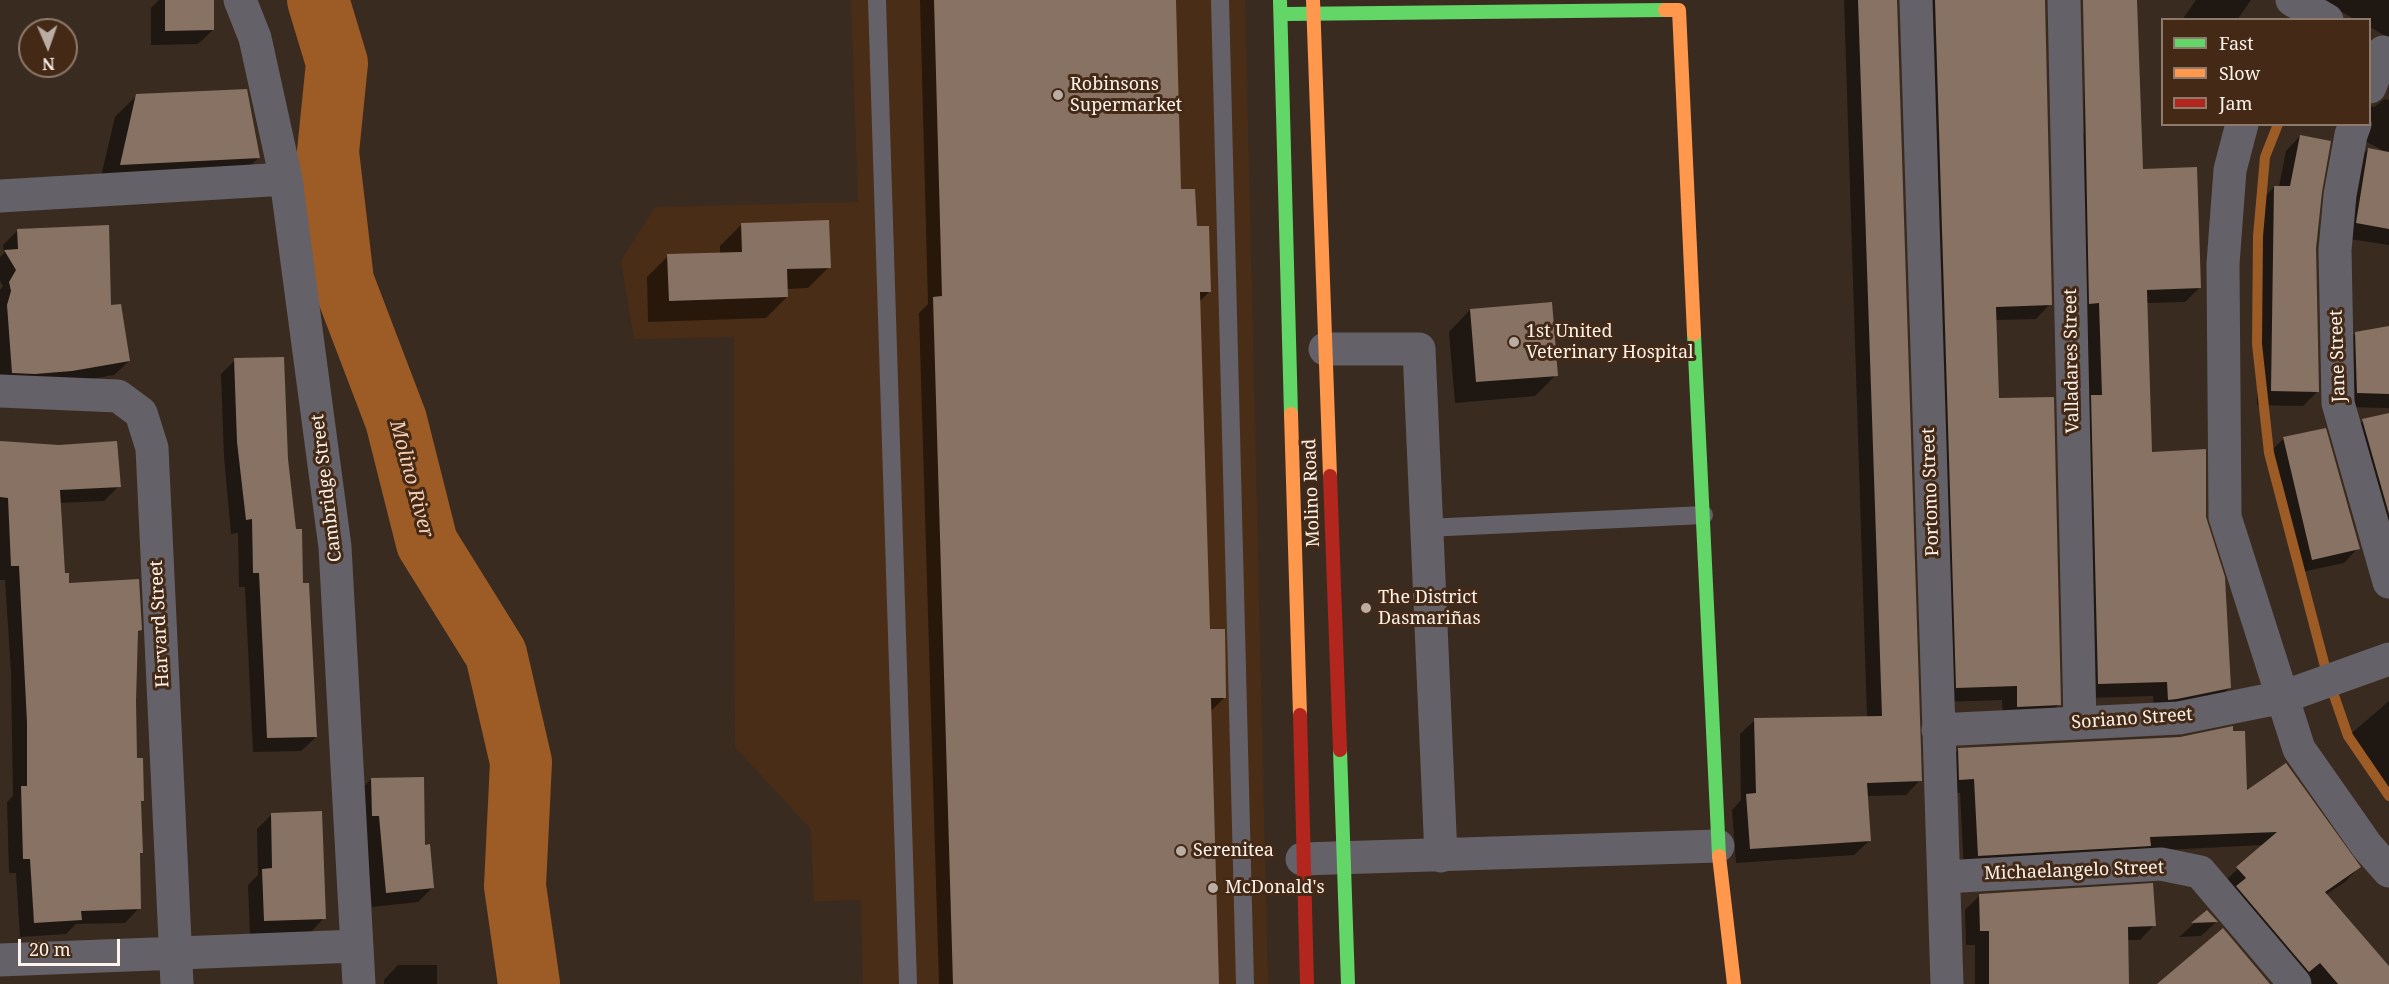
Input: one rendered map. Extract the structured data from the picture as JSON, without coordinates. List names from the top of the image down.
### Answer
{
  "streets": {
    "main road": ["Molino Road"],
    "street": [
      "Jane Street",
      "Valladares Street",
      "Cambridge Street",
      "Portomo Street",
      "Harvard Street",
      "Soriano Street",
      "Michaelangelo Street"
    ]
  },
  "crossings": [
    ["Valladares Street", "Soriano Street"],
    ["Portomo Street", "Soriano Street"],
    ["Portomo Street", "Michaelangelo Street"]
  ],
  "water": ["Molino River"],
  "places": [
    "Robinsons Supermarket",
    "1st United Veterinary Hospital",
    "The District Dasmariñas",
    "Serenitea",
    "McDonald's"
  ],
  "legend": ["Fast", "Slow", "Jam"],
  "scale_bar": "20 m",
  "north": "bottom"
}
